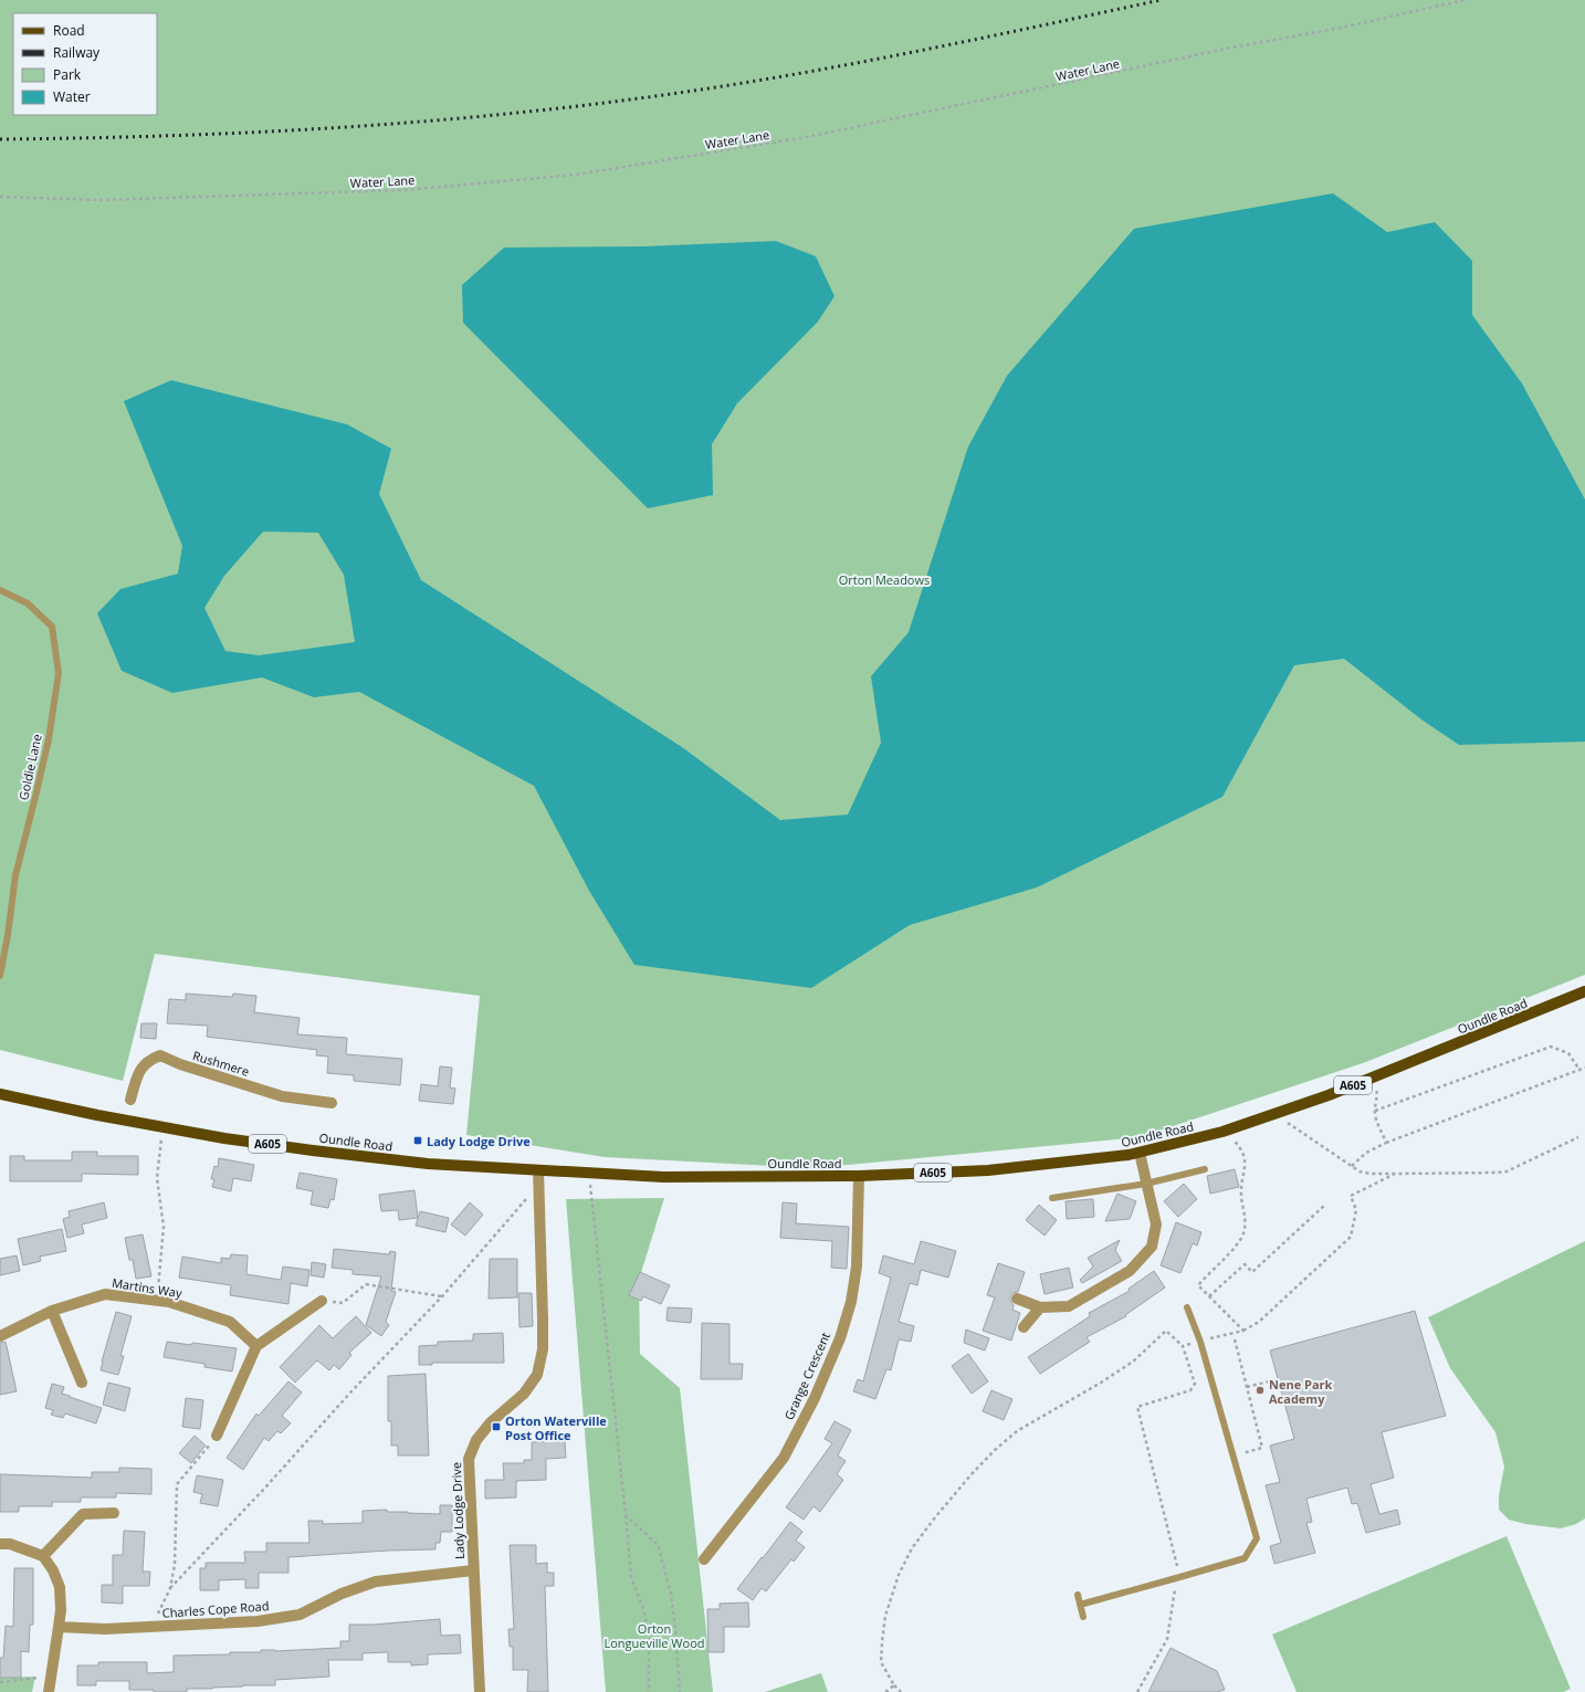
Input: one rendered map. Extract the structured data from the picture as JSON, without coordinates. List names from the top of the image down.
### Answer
{
  "streets": {
    "main road": ["Oundle Road", "A605"],
    "street": [
      "Rushmere",
      "Martins Way",
      "Grange Crescent",
      "Lady Lodge Drive",
      "Charles Cope Road"
    ],
    "lane": ["Goldie Lane"],
    "path": ["Water Lane"]
  },
  "crossings": [
    ["Oundle Road", "Grange Crescent"],
    ["Oundle Road", "Lady Lodge Drive"],
    ["Lady Lodge Drive", "Charles Cope Road"]
  ],
  "parks": ["Orton Meadows", "Orton Longueville Wood"],
  "places": {
    "transit": ["Lady Lodge Drive", "Orton Waterville Post Office"],
    "other": ["Nene Park Academy"]
  },
  "legend": [
    "Road",
    "Railway",
    "Park",
    "Water"
  ]
}
